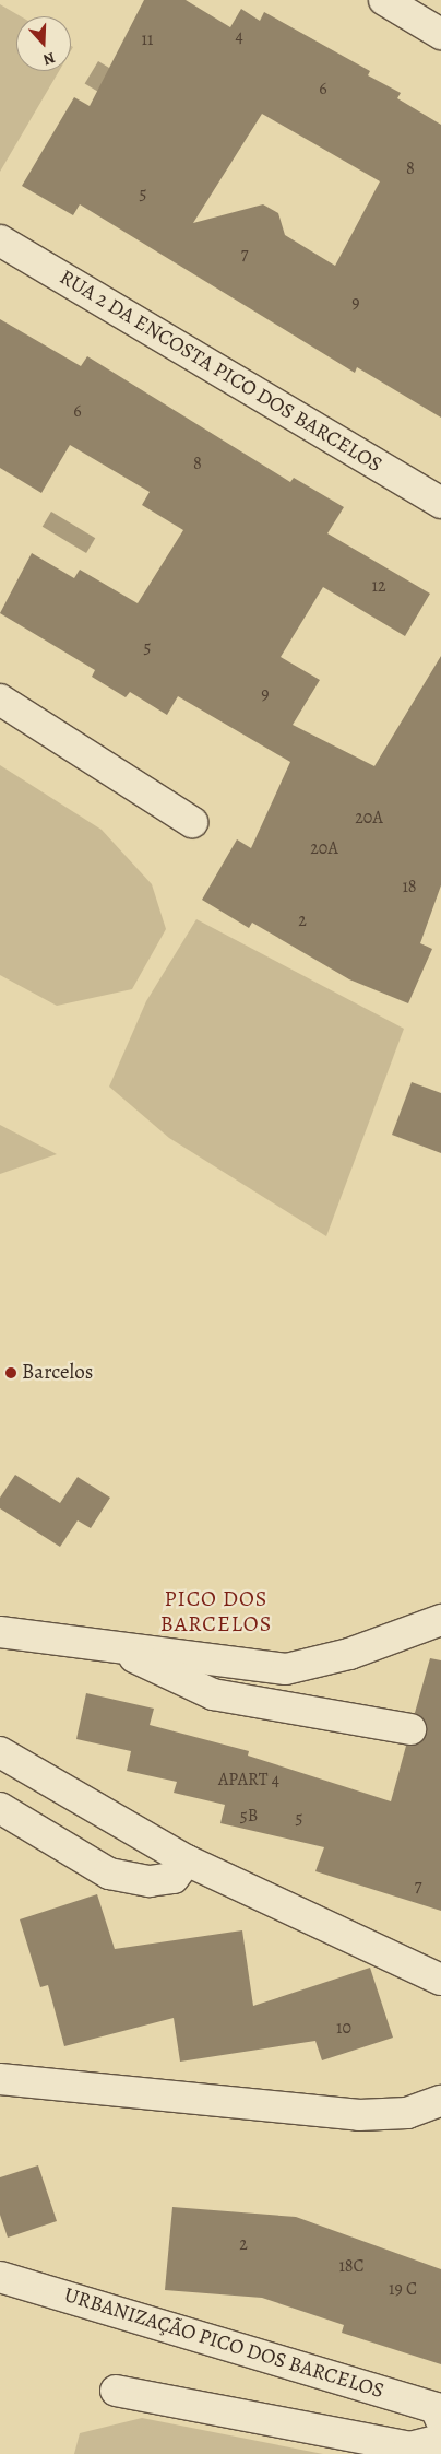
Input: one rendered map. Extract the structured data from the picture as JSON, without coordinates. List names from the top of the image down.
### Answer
{
  "streets": {
    "street": ["RUA 2 DA ENCOSTA PICO DOS BARCELOS", "URBANIZAÇÃO PICO DOS BARCELOS"]
  },
  "districts": ["PICO DOS BARCELOS"],
  "places": ["Barcelos"],
  "house_numbers": [
    "4",
    "11",
    "6",
    "8",
    "5",
    "7",
    "9",
    "6",
    "8",
    "12",
    "5",
    "9",
    "20A",
    "20A",
    "18",
    "2",
    "APART 4",
    "5B",
    "5",
    "7",
    "10",
    "2",
    "18C",
    "19 C"
  ],
  "north": "bottom"
}
